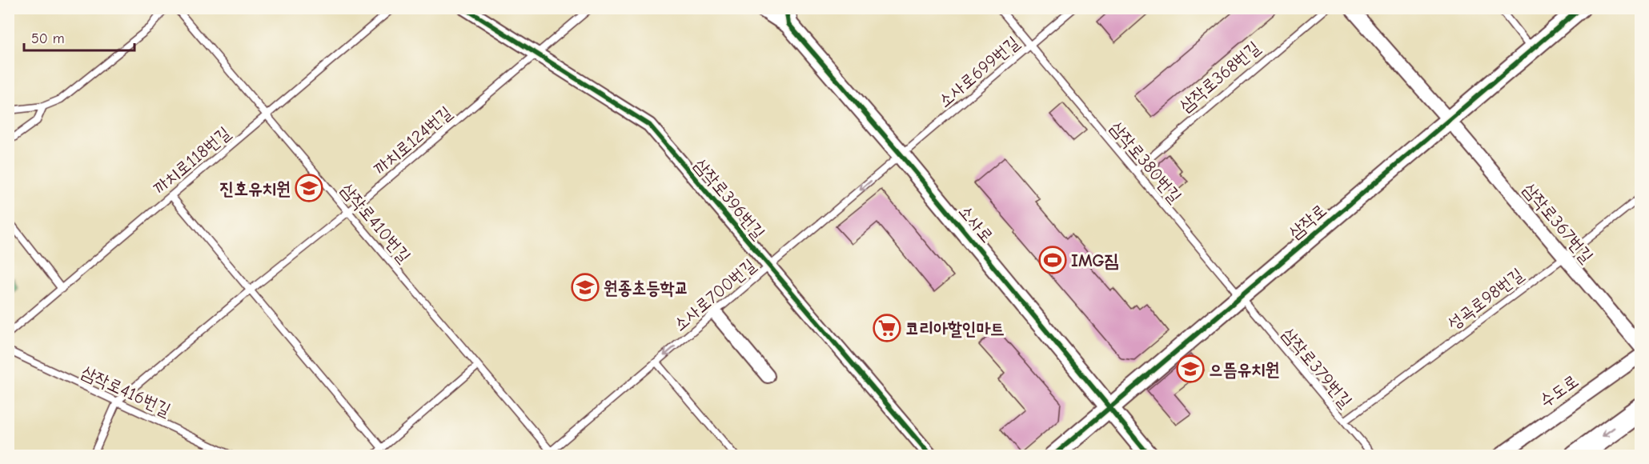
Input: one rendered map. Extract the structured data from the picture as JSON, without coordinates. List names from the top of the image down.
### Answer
{
  "streets": {
    "street": [
      "삼작로396번길",
      "삼작로",
      "삼작로367번길",
      "소사로",
      "수도로"
    ],
    "lane": [
      "소사로699번길",
      "삼작로368번길",
      "까치로124번길",
      "까치로118번길",
      "삼작로380번길",
      "삼작로410번길",
      "소사로700번길",
      "성곡로98번길",
      "삼작로379번길",
      "삼작로416번길"
    ]
  },
  "crossings": [
    ["소사로699번길", "삼작로380번길"],
    ["소사로699번길", "소사로"],
    ["소사로699번길", "소사로700번길"],
    ["삼작로368번길", "삼작로380번길"],
    ["까치로124번길", "삼작로396번길"],
    ["까치로124번길", "삼작로410번길"],
    ["까치로124번길", "삼작로416번길"],
    ["까치로118번길", "삼작로410번길"],
    ["삼작로380번길", "삼작로"],
    ["삼작로380번길", "삼작로379번길"],
    ["삼작로396번길", "소사로700번길"],
    ["삼작로", "삼작로367번길"],
    ["삼작로", "소사로"],
    ["삼작로", "삼작로379번길"],
    ["삼작로410번길", "소사로700번길"],
    ["삼작로367번길", "성곡로98번길"],
    ["소사로", "소사로700번길"],
    ["성곡로98번길", "삼작로379번길"]
  ],
  "one_way": ["소사로700번길"],
  "places": {
    "school or university": ["진호유치원", "원종초등학교", "으뜸유치원"],
    "sports": ["IMG짐"],
    "supermarket": ["코리아할인마트"]
  },
  "scale_bar": "50 m"
}
